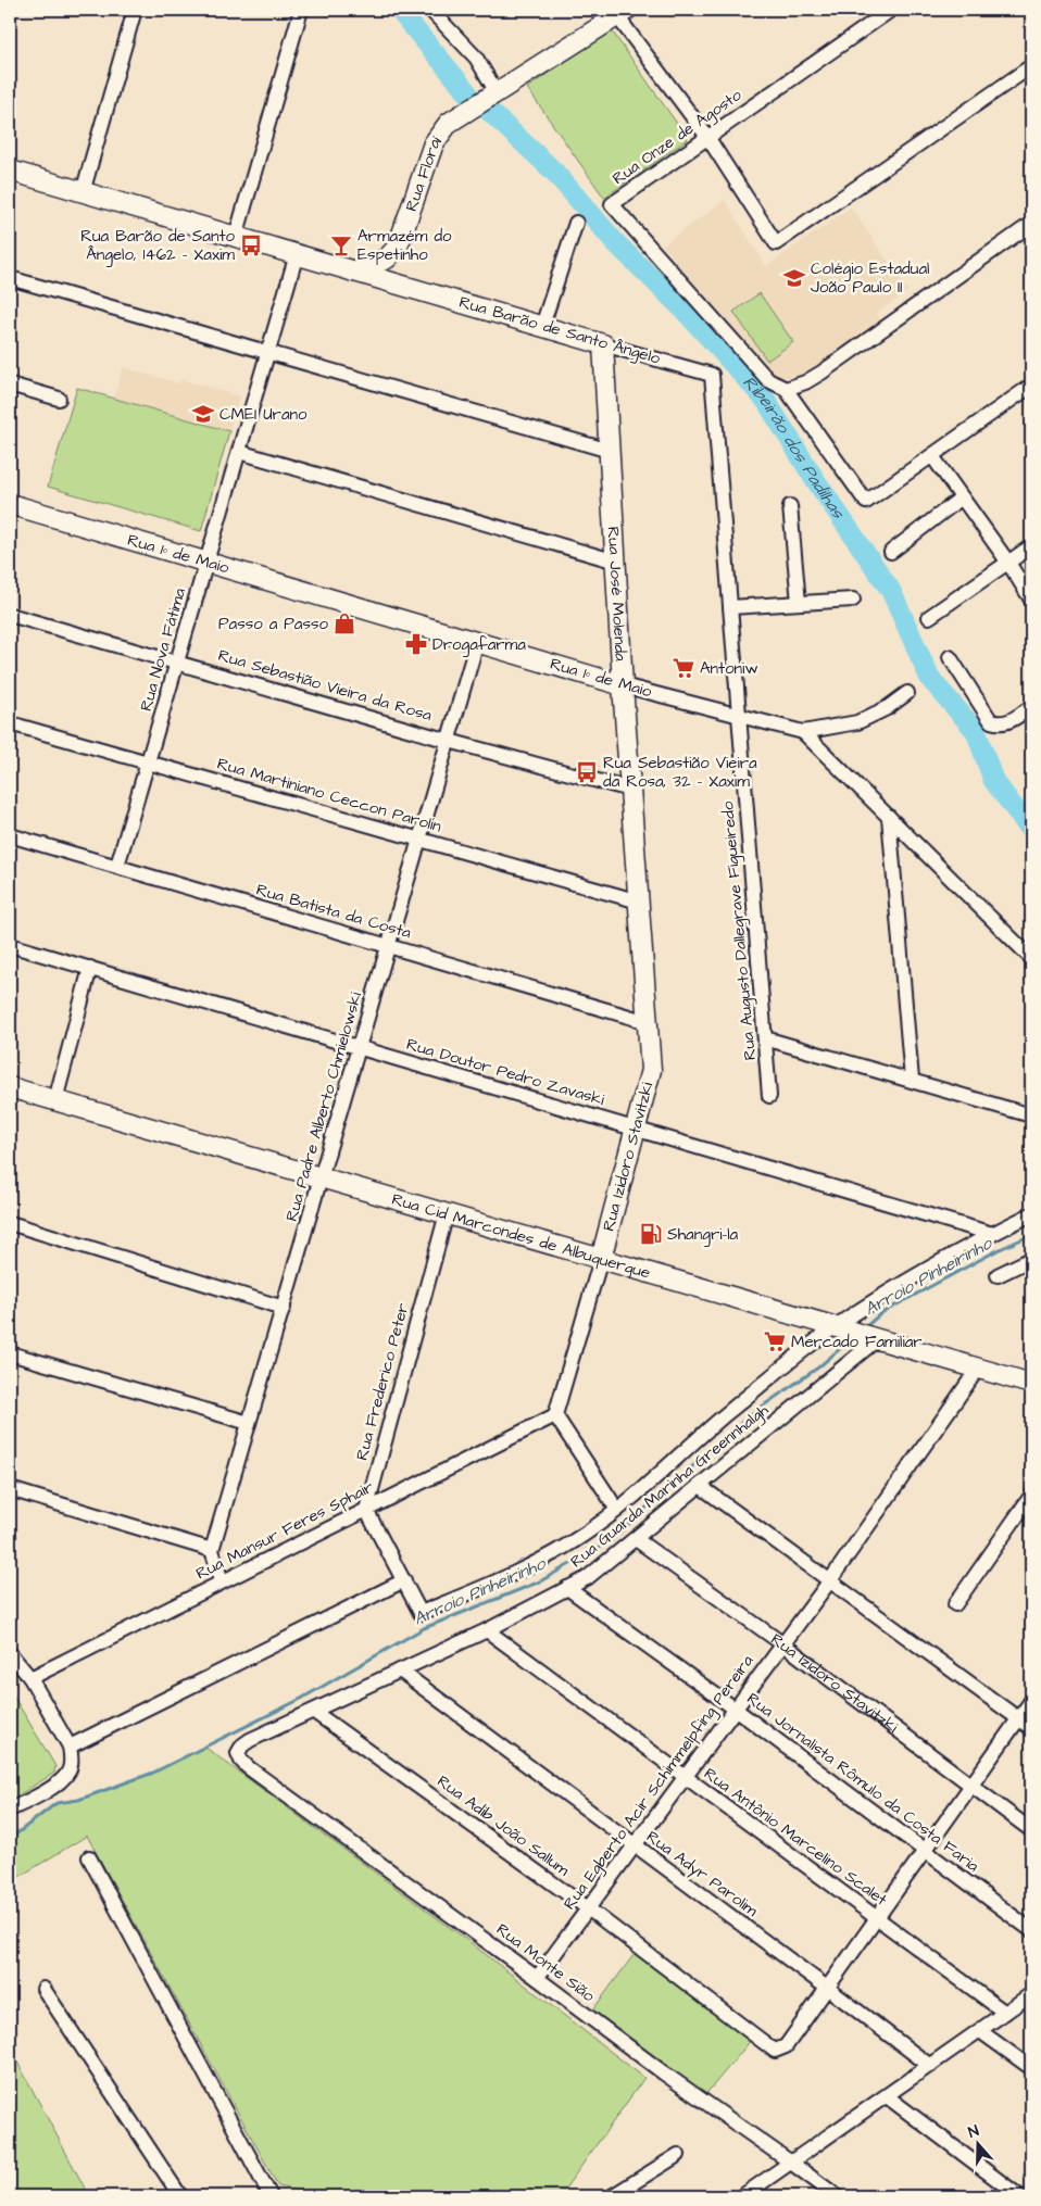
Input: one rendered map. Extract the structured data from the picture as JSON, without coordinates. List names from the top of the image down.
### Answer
{
  "streets": {
    "street": [
      "Rua Onze de Agosto",
      "Rua Floraí",
      "Rua Barão de Santo Ângelo",
      "Rua 1º de Maio",
      "Rua José Molenda",
      "Rua Nova Fátima",
      "Rua Sebastião Vieira da Rosa",
      "Rua Martiniano Ceccon Parolin",
      "Rua Batista da Costa",
      "Rua Augusto Dallegrave Figueiredo",
      "Rua Doutor Pedro Zavaski",
      "Rua Padre Alberto Chmielowski",
      "Rua Izidoro Stavitzki",
      "Rua Cid Marcondes de Albuquerque",
      "Rua Frederico Peter",
      "Rua Guarda Marinha Greennhalgh",
      "Rua Mansur Feres Sphair",
      "Rua Egberto Acir Schimmelpfing Pereira",
      "Rua Jornalista Rômulo da Costa Faria",
      "Rua Adib João Sallum",
      "Rua Antônio Marcelino Scalet",
      "Rua Adyr Parolim",
      "Rua Monte Sião"
    ]
  },
  "crossings": [
    ["Rua Barão de Santo Ângelo", "Rua José Molenda"],
    ["Rua Barão de Santo Ângelo", "Rua Nova Fátima"],
    ["Rua Barão de Santo Ângelo", "Rua Augusto Dallegrave Figueiredo"],
    ["Rua 1º de Maio", "Rua José Molenda"],
    ["Rua 1º de Maio", "Rua Nova Fátima"],
    ["Rua 1º de Maio", "Rua Augusto Dallegrave Figueiredo"],
    ["Rua 1º de Maio", "Rua Padre Alberto Chmielowski"],
    ["Rua José Molenda", "Rua Sebastião Vieira da Rosa"],
    ["Rua José Molenda", "Rua Martiniano Ceccon Parolin"],
    ["Rua José Molenda", "Rua Batista da Costa"],
    ["Rua José Molenda", "Rua Izidoro Stavitzki"],
    ["Rua Nova Fátima", "Rua Sebastião Vieira da Rosa"],
    ["Rua Nova Fátima", "Rua Martiniano Ceccon Parolin"],
    ["Rua Nova Fátima", "Rua Batista da Costa"],
    ["Rua Sebastião Vieira da Rosa", "Rua Padre Alberto Chmielowski"],
    ["Rua Martiniano Ceccon Parolin", "Rua Padre Alberto Chmielowski"],
    ["Rua Batista da Costa", "Rua Padre Alberto Chmielowski"],
    ["Rua Doutor Pedro Zavaski", "Rua Padre Alberto Chmielowski"],
    ["Rua Doutor Pedro Zavaski", "Rua Izidoro Stavitzki"],
    ["Rua Doutor Pedro Zavaski", "Rua Guarda Marinha Greennhalgh"],
    ["Rua Padre Alberto Chmielowski", "Rua Cid Marcondes de Albuquerque"],
    ["Rua Izidoro Stavitzki", "Rua Cid Marcondes de Albuquerque"],
    ["Rua Izidoro Stavitzki", "Rua Guarda Marinha Greennhalgh"],
    ["Rua Izidoro Stavitzki", "Rua Mansur Feres Sphair"],
    ["Rua Izidoro Stavitzki", "Rua Egberto Acir Schimmelpfing Pereira"],
    ["Rua Cid Marcondes de Albuquerque", "Rua Frederico Peter"],
    ["Rua Cid Marcondes de Albuquerque", "Rua Guarda Marinha Greennhalgh"],
    ["Rua Cid Marcondes de Albuquerque", "Rua Egberto Acir Schimmelpfing Pereira"],
    ["Rua Frederico Peter", "Rua Mansur Feres Sphair"],
    ["Rua Guarda Marinha Greennhalgh", "Rua Jornalista Rômulo da Costa Faria"],
    ["Rua Guarda Marinha Greennhalgh", "Rua Adib João Sallum"],
    ["Rua Guarda Marinha Greennhalgh", "Rua Antônio Marcelino Scalet"],
    ["Rua Guarda Marinha Greennhalgh", "Rua Adyr Parolim"],
    ["Rua Guarda Marinha Greennhalgh", "Rua Monte Sião"],
    ["Rua Egberto Acir Schimmelpfing Pereira", "Rua Jornalista Rômulo da Costa Faria"],
    ["Rua Egberto Acir Schimmelpfing Pereira", "Rua Adib João Sallum"],
    ["Rua Egberto Acir Schimmelpfing Pereira", "Rua Antônio Marcelino Scalet"],
    ["Rua Egberto Acir Schimmelpfing Pereira", "Rua Adyr Parolim"],
    ["Rua Egberto Acir Schimmelpfing Pereira", "Rua Monte Sião"],
    ["Rua Adib João Sallum", "Rua Adyr Parolim"]
  ],
  "water": ["Ribeirão dos Padilhas", "Arroio Pinheirinho"],
  "places": {
    "bus stop": ["Rua Barão de Santo Ângelo, 1462 - Xaxim", "Rua Sebastião Vieira da Rosa, 32 - Xaxim"],
    "bar": ["Armazém do Espetinho"],
    "school or university": ["Colégio Estadual João Paulo II", "CMEI Urano"],
    "shop": ["Passo a Passo"],
    "pharmacy": ["Drogafarma"],
    "supermarket": ["Antoniw", "Mercado Familiar"],
    "fuel station": ["Shangri-la"]
  },
  "north": "top"
}
